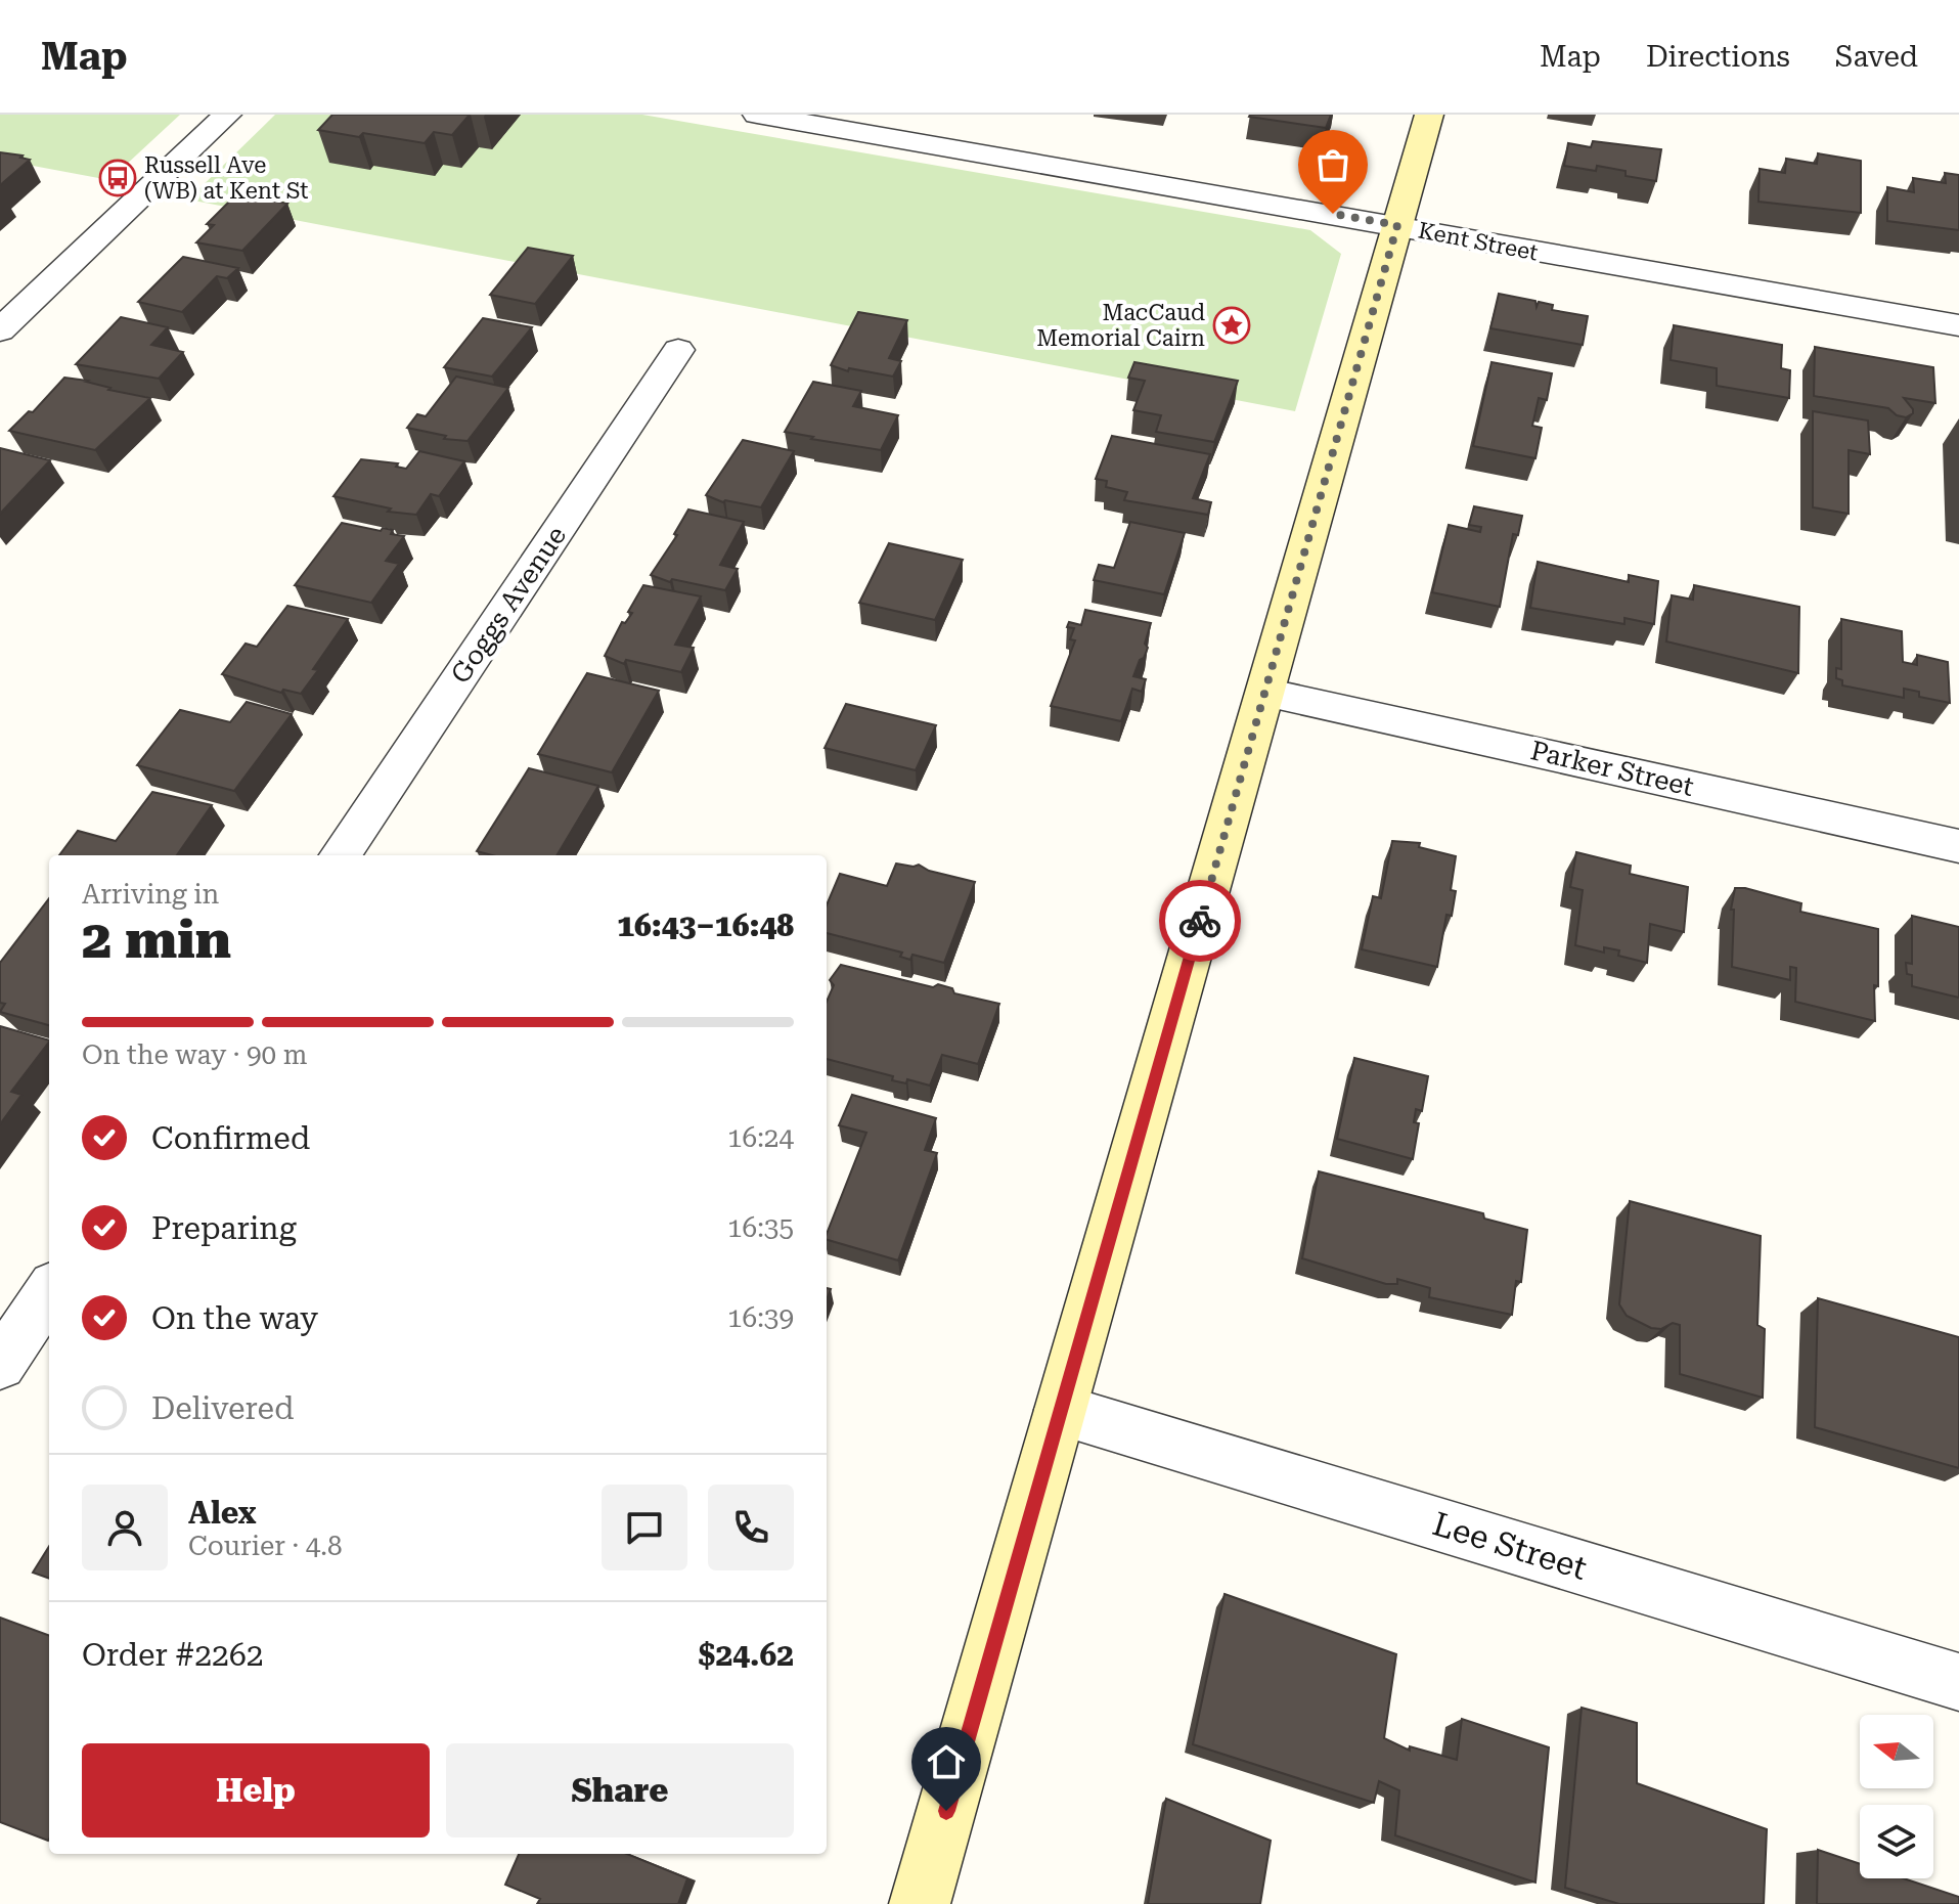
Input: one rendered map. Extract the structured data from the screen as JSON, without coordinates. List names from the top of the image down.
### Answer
{
  "streets": {
    "street": [
      "Kent Street",
      "Goggs Avenue",
      "Parker Street",
      "Lee Street"
    ]
  },
  "places": {
    "bus stop": ["Russell Ave (WB) at Kent St"],
    "place": ["MacCaud Memorial Cairn"]
  },
  "north": "left",
  "page": {
    "header": "Map",
    "nav": ["Map", "Directions", "Saved"],
    "heading": ["2 min", "Arriving in", "16:43–16:48"],
    "panel": [
      "Alex",
      "Courier · 4.8",
      "Order #2262",
      "$24.62"
    ],
    "bar": "On the way · 90 m",
    "list": [
      ["Confirmed", "16:24"],
      ["Preparing", "16:35"],
      ["On the way", "16:39"],
      "Delivered"
    ],
    "buttons": ["Help", "Share"]
  }
}
